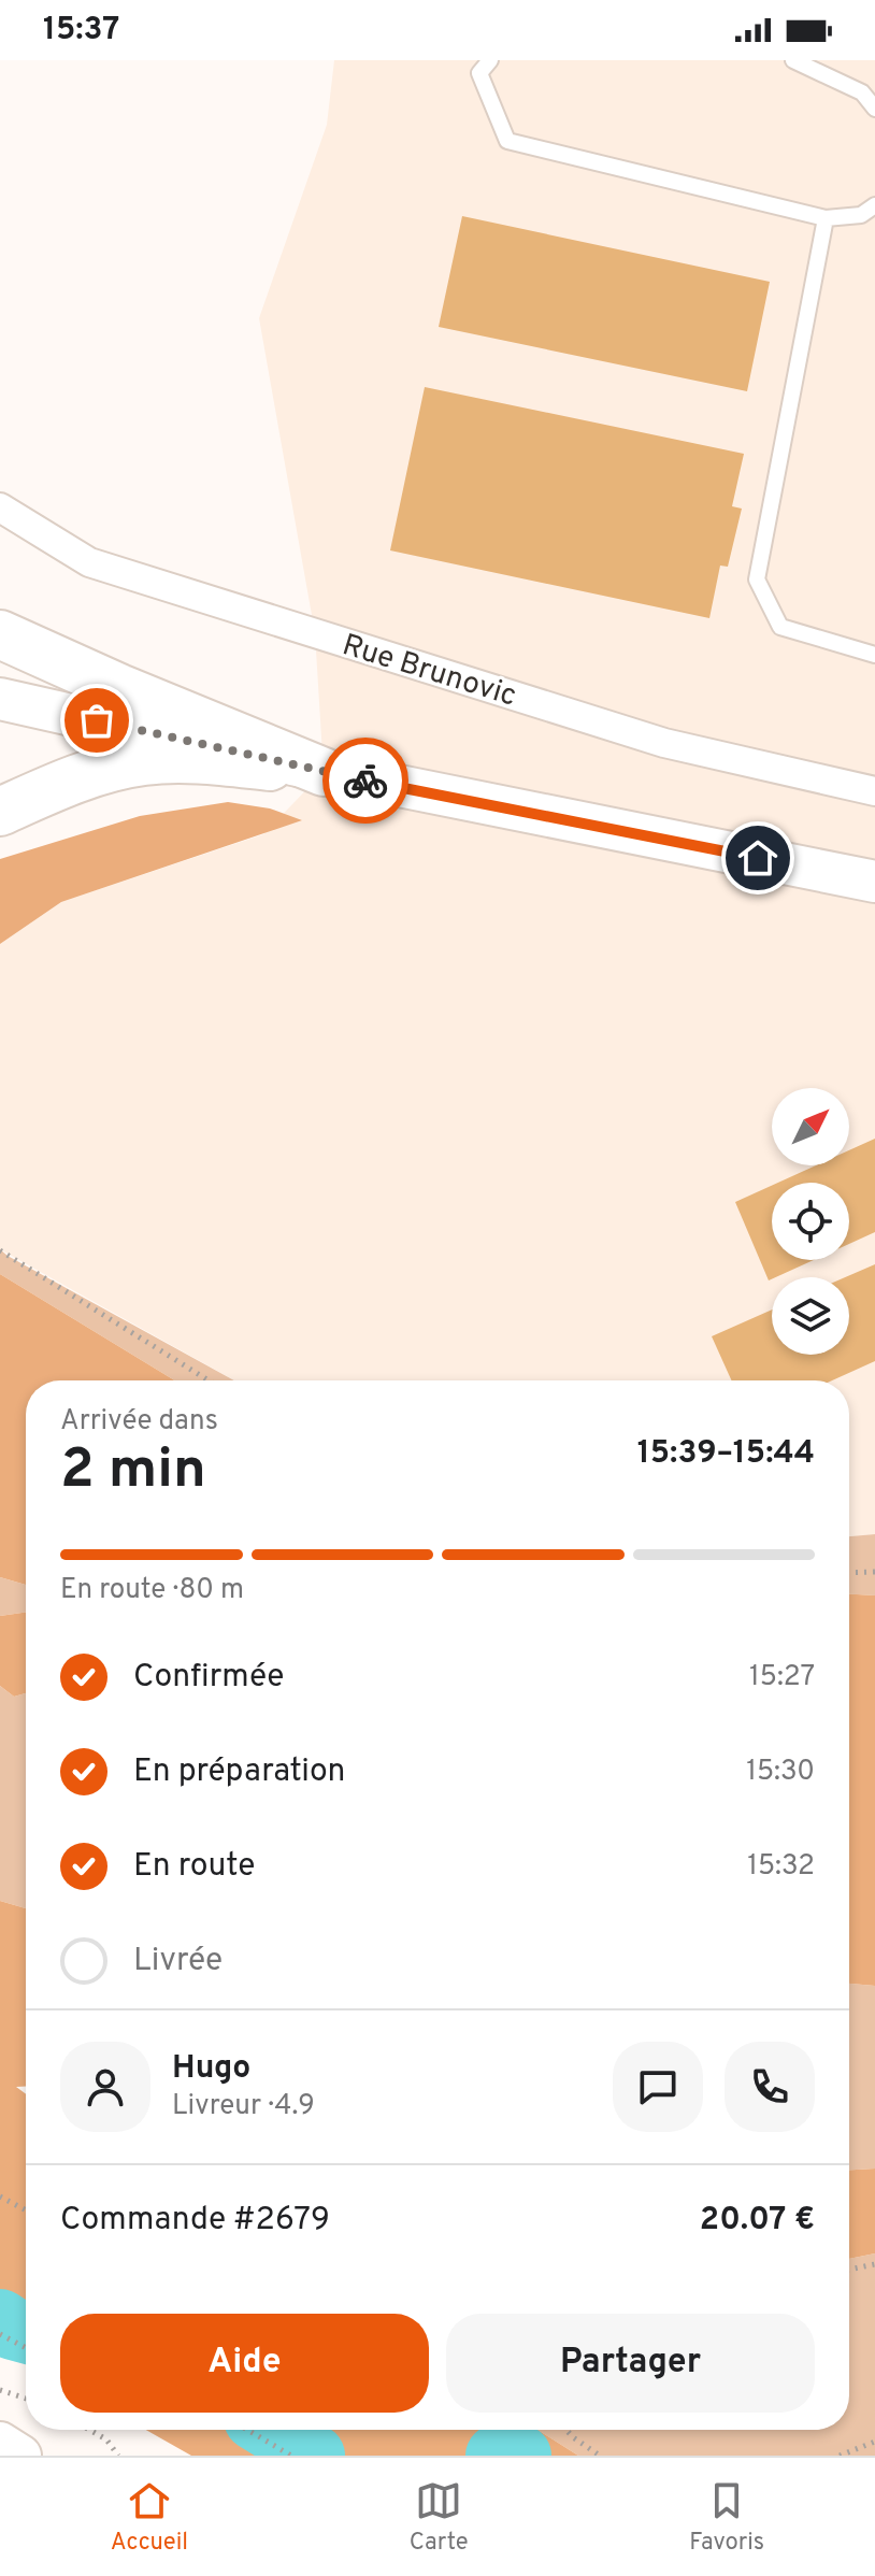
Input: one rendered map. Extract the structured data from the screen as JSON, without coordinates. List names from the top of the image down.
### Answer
{
  "streets": {
    "street": ["Rue Brunovic"]
  },
  "north": "top right",
  "page": {
    "status": "15:37",
    "heading": ["2 min", "Arrivée dans", "15:39–15:44"],
    "panel": [
      "Hugo",
      "Livreur · 4.9",
      "Commande #2679",
      "20.07 €"
    ],
    "bar": "En route · 80 m",
    "list": [
      ["Confirmée", "15:27"],
      ["En préparation", "15:30"],
      ["En route", "15:32"],
      "Livrée"
    ],
    "buttons": ["Aide", "Partager"],
    "tabs": ["Accueil", "Carte", "Favoris"]
  }
}
